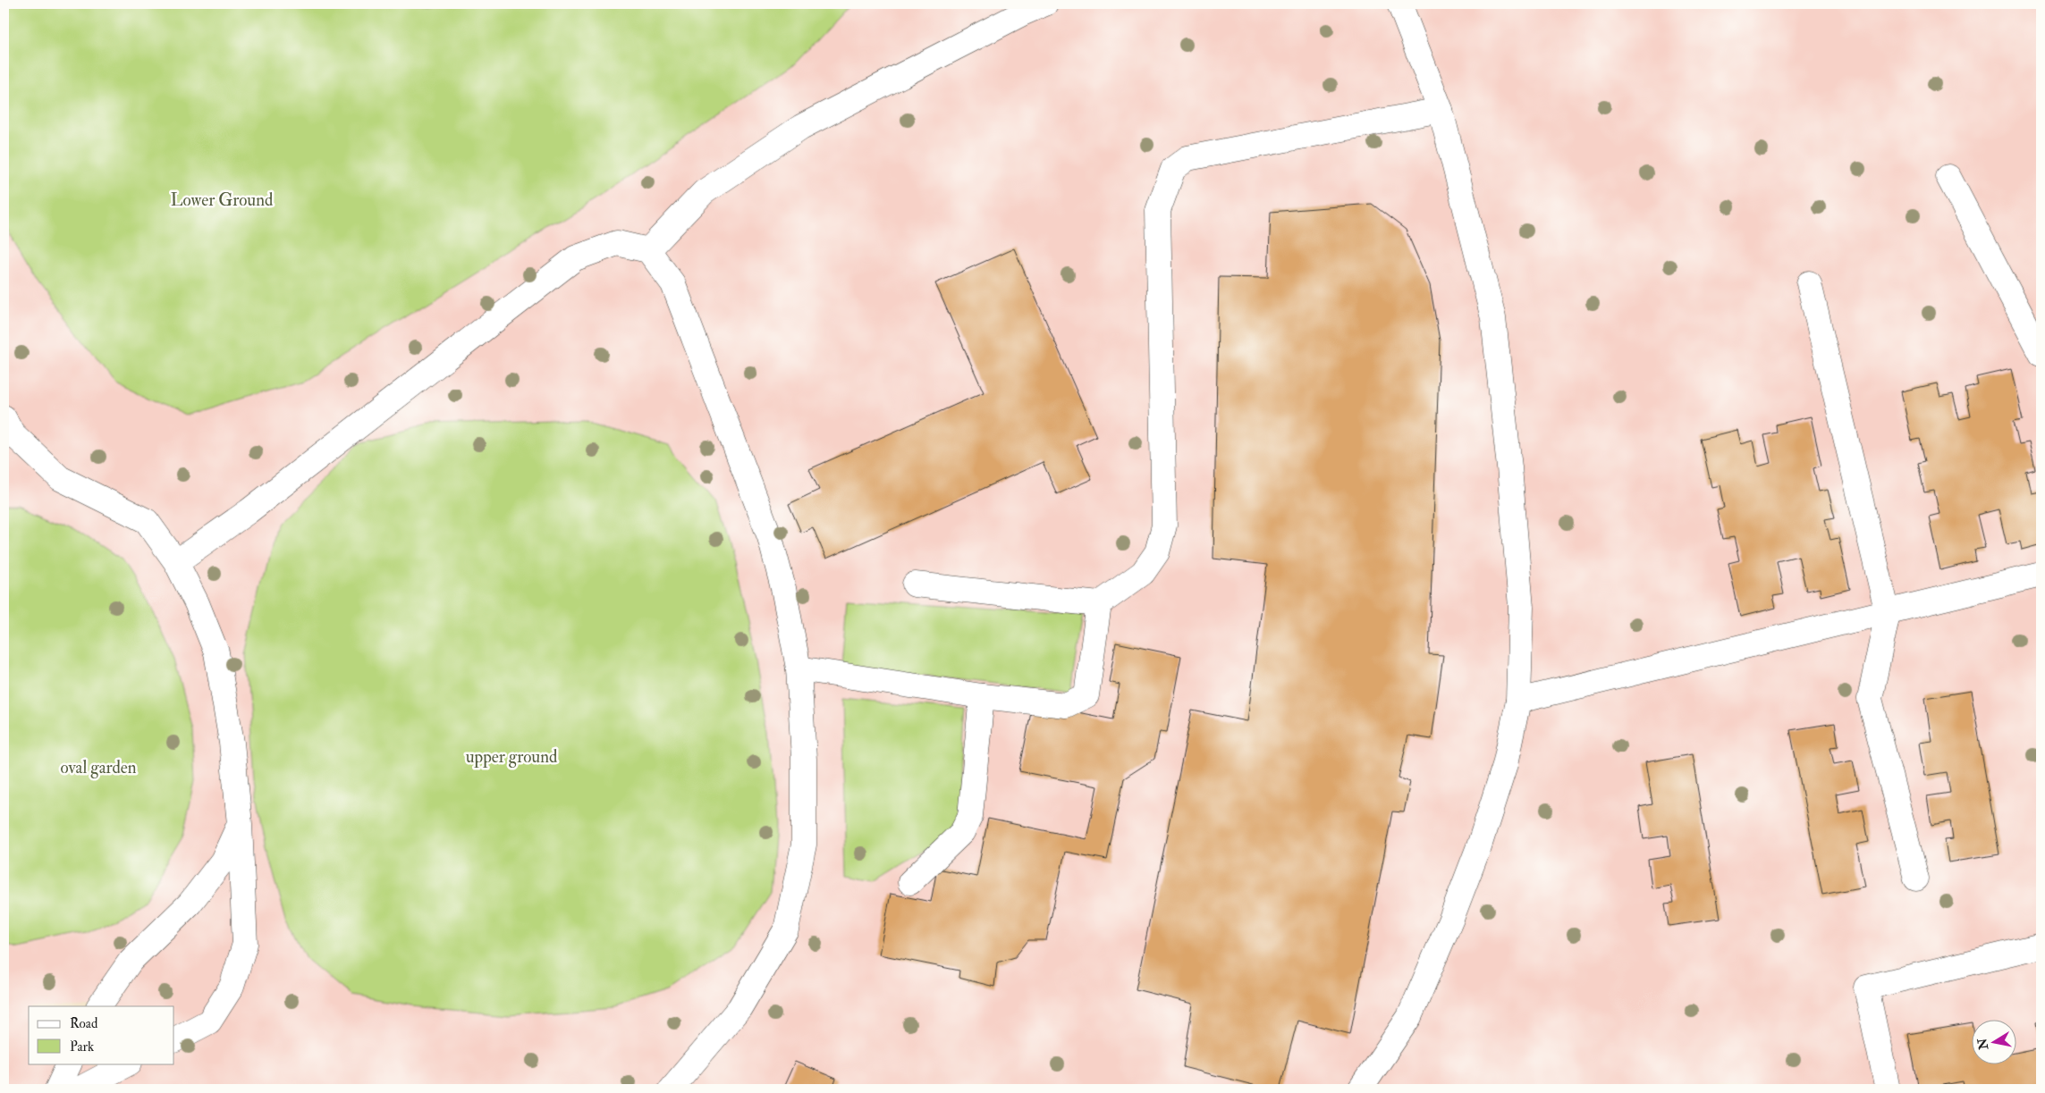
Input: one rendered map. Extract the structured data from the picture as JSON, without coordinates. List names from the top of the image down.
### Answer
{
  "parks": ["Lower Ground", "upper ground", "oval garden"],
  "legend": ["Road", "Park"],
  "north": "left"
}
